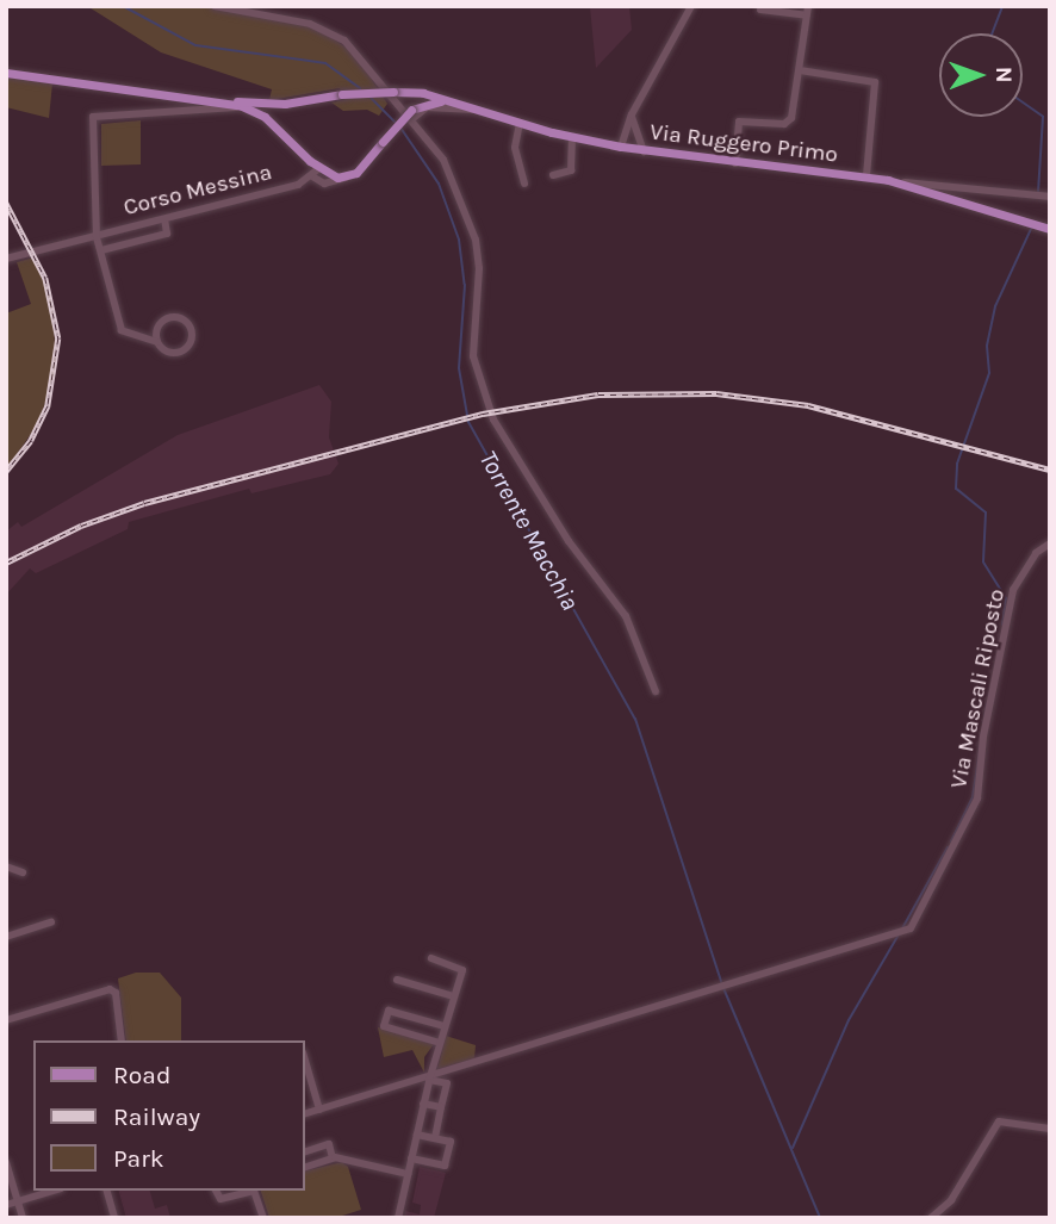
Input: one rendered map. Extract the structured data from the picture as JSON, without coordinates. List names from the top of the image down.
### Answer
{
  "streets": {
    "main road": ["Via Ruggero Primo"],
    "street": ["Corso Messina", "Via Mascali Riposto"]
  },
  "water": ["Torrente Macchia"],
  "legend": ["Road", "Railway", "Park"],
  "north": "right"
}
